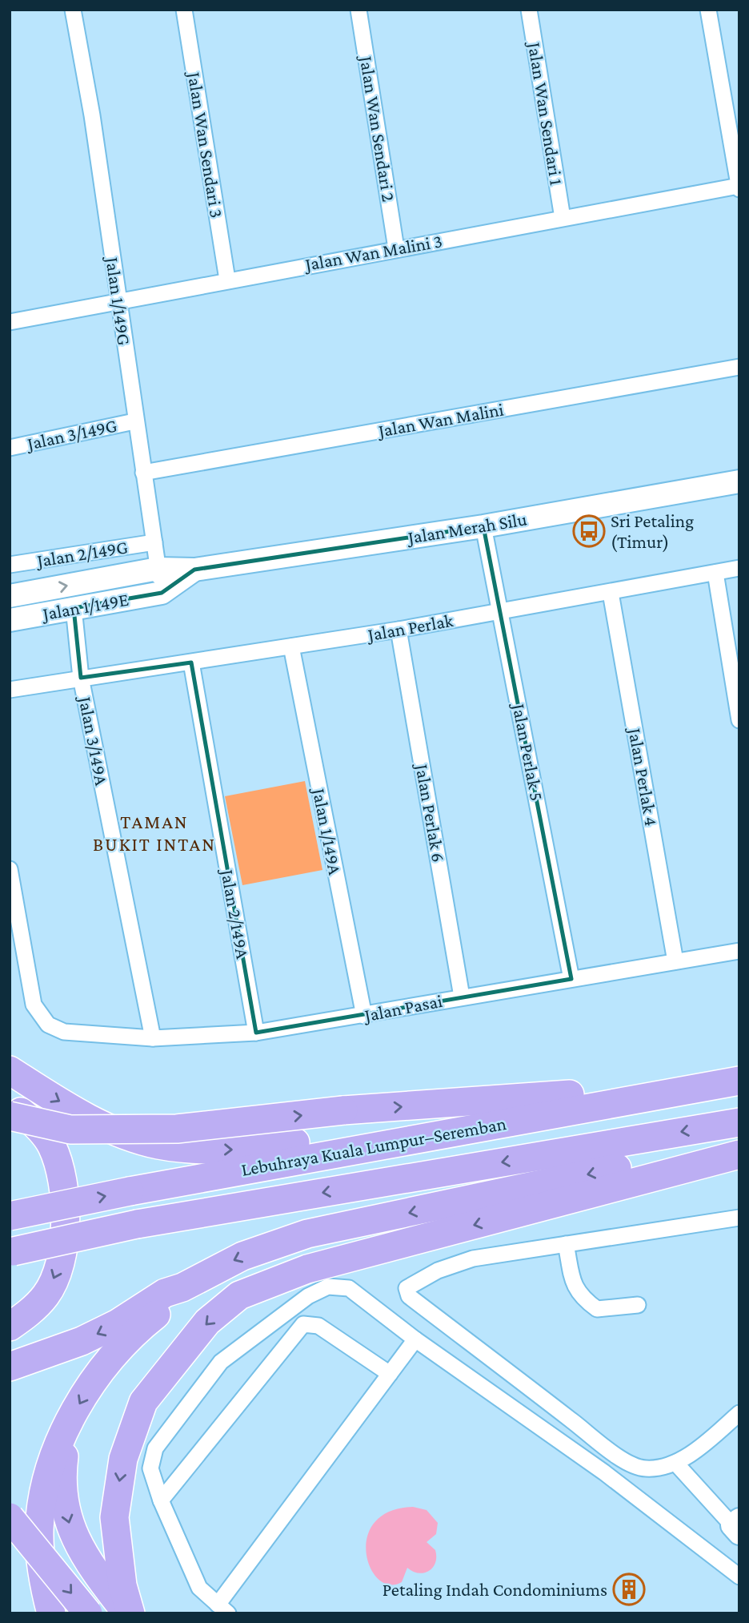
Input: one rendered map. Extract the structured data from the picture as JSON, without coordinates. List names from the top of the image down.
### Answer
{
  "streets": {
    "highway": ["Lebuhraya Kuala Lumpur–Seremban"],
    "street": [
      "Jalan Wan Sendari 1",
      "Jalan Wan Sendari 2",
      "Jalan Wan Sendari 3",
      "Jalan Wan Malini 3",
      "Jalan 1/149G",
      "Jalan Wan Malini",
      "Jalan 3/149G",
      "Jalan Merah Silu",
      "Jalan 2/149G",
      "Jalan 1/149E",
      "Jalan Perlak",
      "Jalan 3/149A",
      "Jalan Perlak 5",
      "Jalan Perlak 4",
      "Jalan Perlak 6",
      "Jalan 1/149A",
      "Jalan 2/149A",
      "Jalan Pasai"
    ]
  },
  "crossings": [
    ["Jalan Wan Sendari 1", "Jalan Wan Malini 3"],
    ["Jalan Wan Sendari 2", "Jalan Wan Malini 3"],
    ["Jalan Wan Sendari 3", "Jalan Wan Malini 3"],
    ["Jalan Wan Malini 3", "Jalan 1/149G"],
    ["Jalan 1/149G", "Jalan Wan Malini"],
    ["Jalan 1/149G", "Jalan 3/149G"],
    ["Jalan 1/149G", "Jalan Merah Silu"],
    ["Jalan 1/149G", "Jalan 2/149G"],
    ["Jalan 1/149G", "Jalan 1/149E"],
    ["Jalan Merah Silu", "Jalan 1/149E"],
    ["Jalan Merah Silu", "Jalan Perlak 5"],
    ["Jalan 1/149E", "Jalan 3/149A"],
    ["Jalan Perlak", "Jalan 3/149A"],
    ["Jalan Perlak", "Jalan Perlak 5"],
    ["Jalan Perlak", "Jalan Perlak 4"],
    ["Jalan Perlak", "Jalan Perlak 6"],
    ["Jalan Perlak", "Jalan 1/149A"],
    ["Jalan Perlak", "Jalan 2/149A"],
    ["Jalan 3/149A", "Jalan Pasai"],
    ["Jalan Perlak 5", "Jalan Pasai"],
    ["Jalan Perlak 4", "Jalan Pasai"],
    ["Jalan Perlak 6", "Jalan Pasai"],
    ["Jalan 1/149A", "Jalan Pasai"],
    ["Jalan 2/149A", "Jalan Pasai"]
  ],
  "districts": ["TAMAN BUKIT INTAN"],
  "places": {
    "bus stop": ["Sri Petaling (Timur)"],
    "building": ["Petaling Indah Condominiums"]
  }
}
